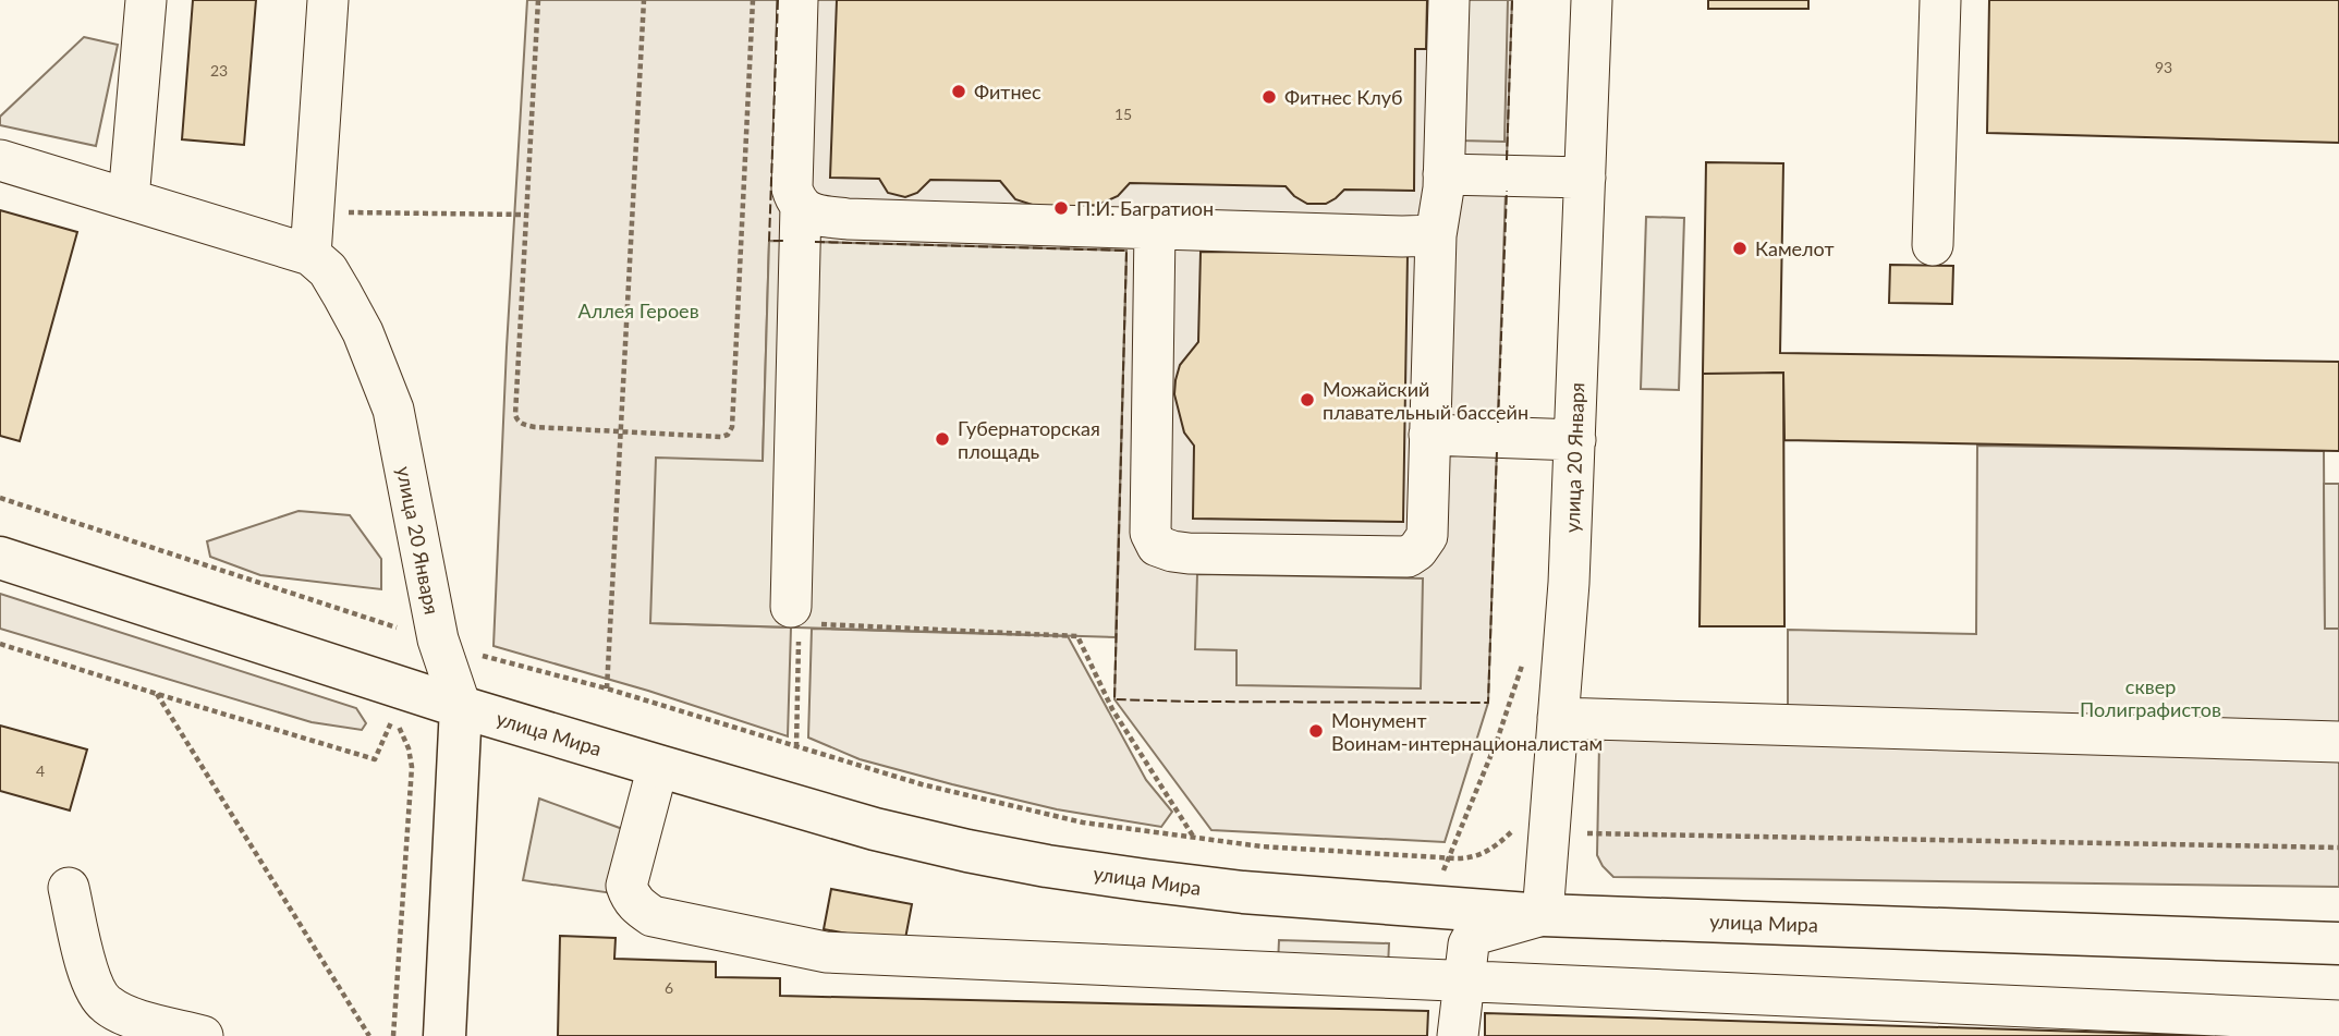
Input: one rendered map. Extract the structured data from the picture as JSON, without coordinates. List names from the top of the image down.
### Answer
{
  "streets": {
    "main road": ["улица 20 Января", "улица Мира"]
  },
  "crossings": [
    ["улица 20 Января", "улица Мира"]
  ],
  "parks": ["Аллея Героев", "сквер Полиграфистов"],
  "places": [
    "Фитнес",
    "Фитнес Клуб",
    "П.И. Багратион",
    "Камелот",
    "Можайский плавательный бассейн",
    "Губернаторская площадь",
    "Монумент Воинам-интернационалистам"
  ],
  "house_numbers": [
    "93",
    "23",
    "15",
    "4",
    "6"
  ]
}
